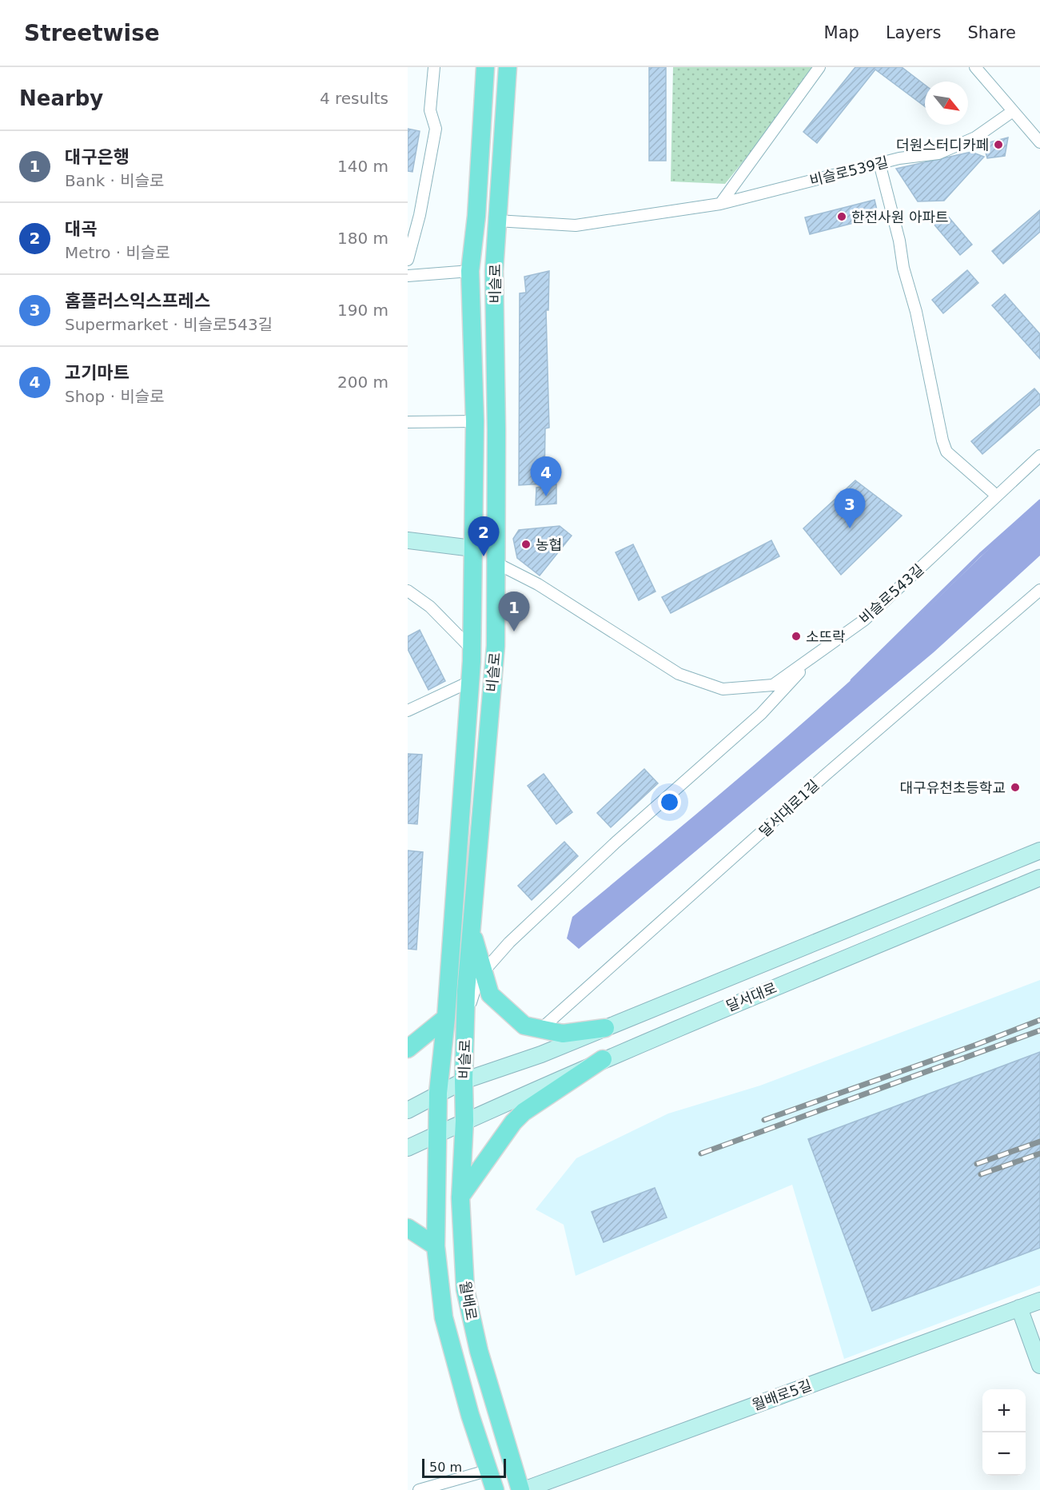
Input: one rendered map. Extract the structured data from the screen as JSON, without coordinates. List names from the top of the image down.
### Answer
{
  "streets": {
    "main road": [
      "비슬로",
      "달서대로",
      "월배로",
      "월배로5길"
    ],
    "street": ["비슬로539길", "비슬로543길", "달서대로1길"]
  },
  "crossings": [
    ["비슬로539길", "비슬로"],
    ["비슬로", "비슬로543길"],
    ["비슬로", "달서대로"],
    ["비슬로", "월배로"],
    ["달서대로", "월배로"],
    ["월배로", "월배로5길"]
  ],
  "places": [
    "더원스터디카페",
    "한전사원 아파트",
    "농협",
    "소뜨락",
    "대구유천초등학교"
  ],
  "scale_bar": "50 m",
  "north": "bottom right",
  "page": {
    "header": "Streetwise",
    "nav": ["Map", "Layers", "Share"],
    "heading": ["Nearby", "4 results"],
    "list": [
      {
        "mark": "1",
        "name": "대구은행",
        "note": "Bank · 비슬로",
        "value": "140 m"
      },
      {
        "mark": "2",
        "name": "대곡",
        "note": "Metro · 비슬로",
        "value": "180 m"
      },
      {
        "mark": "3",
        "name": "홈플러스익스프레스",
        "note": "Supermarket · 비슬로543길",
        "value": "190 m"
      },
      {
        "mark": "4",
        "name": "고기마트",
        "note": "Shop · 비슬로",
        "value": "200 m"
      }
    ],
    "pins": [
      "4",
      "3",
      "2",
      "1"
    ],
    "map_buttons": ["+", "−"],
    "scale": "50 m"
  }
}
